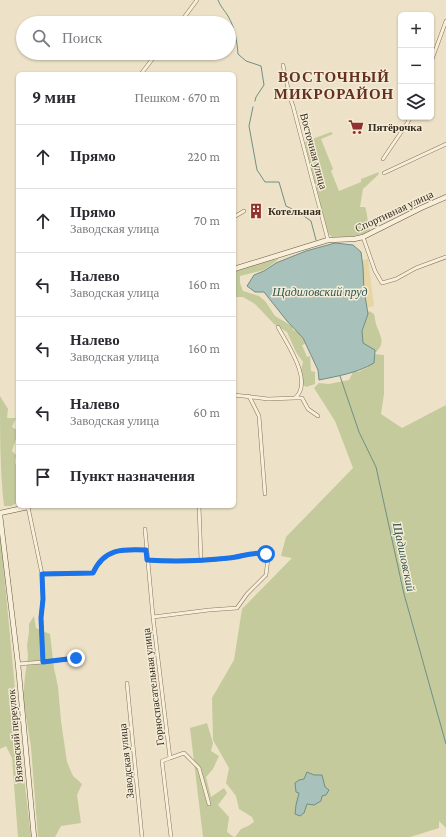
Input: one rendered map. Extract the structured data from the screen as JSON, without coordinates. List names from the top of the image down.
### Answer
{
  "streets": {
    "street": [
      "Восточная улица",
      "Спортивная улица",
      "Горноспасательная улица",
      "Вязовский переулок",
      "Заводская улица"
    ]
  },
  "crossings": [
    ["Восточная улица", "Спортивная улица"]
  ],
  "districts": ["ВОСТОЧНЫЙ МИКРОРАЙОН"],
  "water": ["Щадиловский пруд", "Щадиловский"],
  "places": {
    "supermarket": ["Пятёрочка"],
    "building": ["Котельная"]
  },
  "page": {
    "map_buttons": ["+", "−"],
    "search": "Поиск",
    "heading": ["9 мин", "Пешком · 670 m"],
    "list": [
      ["Прямо", "220 m"],
      ["Прямо", "Заводская улица", "70 m"],
      ["Налево", "Заводская улица", "160 m"],
      ["Налево", "Заводская улица", "160 m"],
      ["Налево", "Заводская улица", "60 m"],
      "Пункт назначения"
    ]
  }
}
